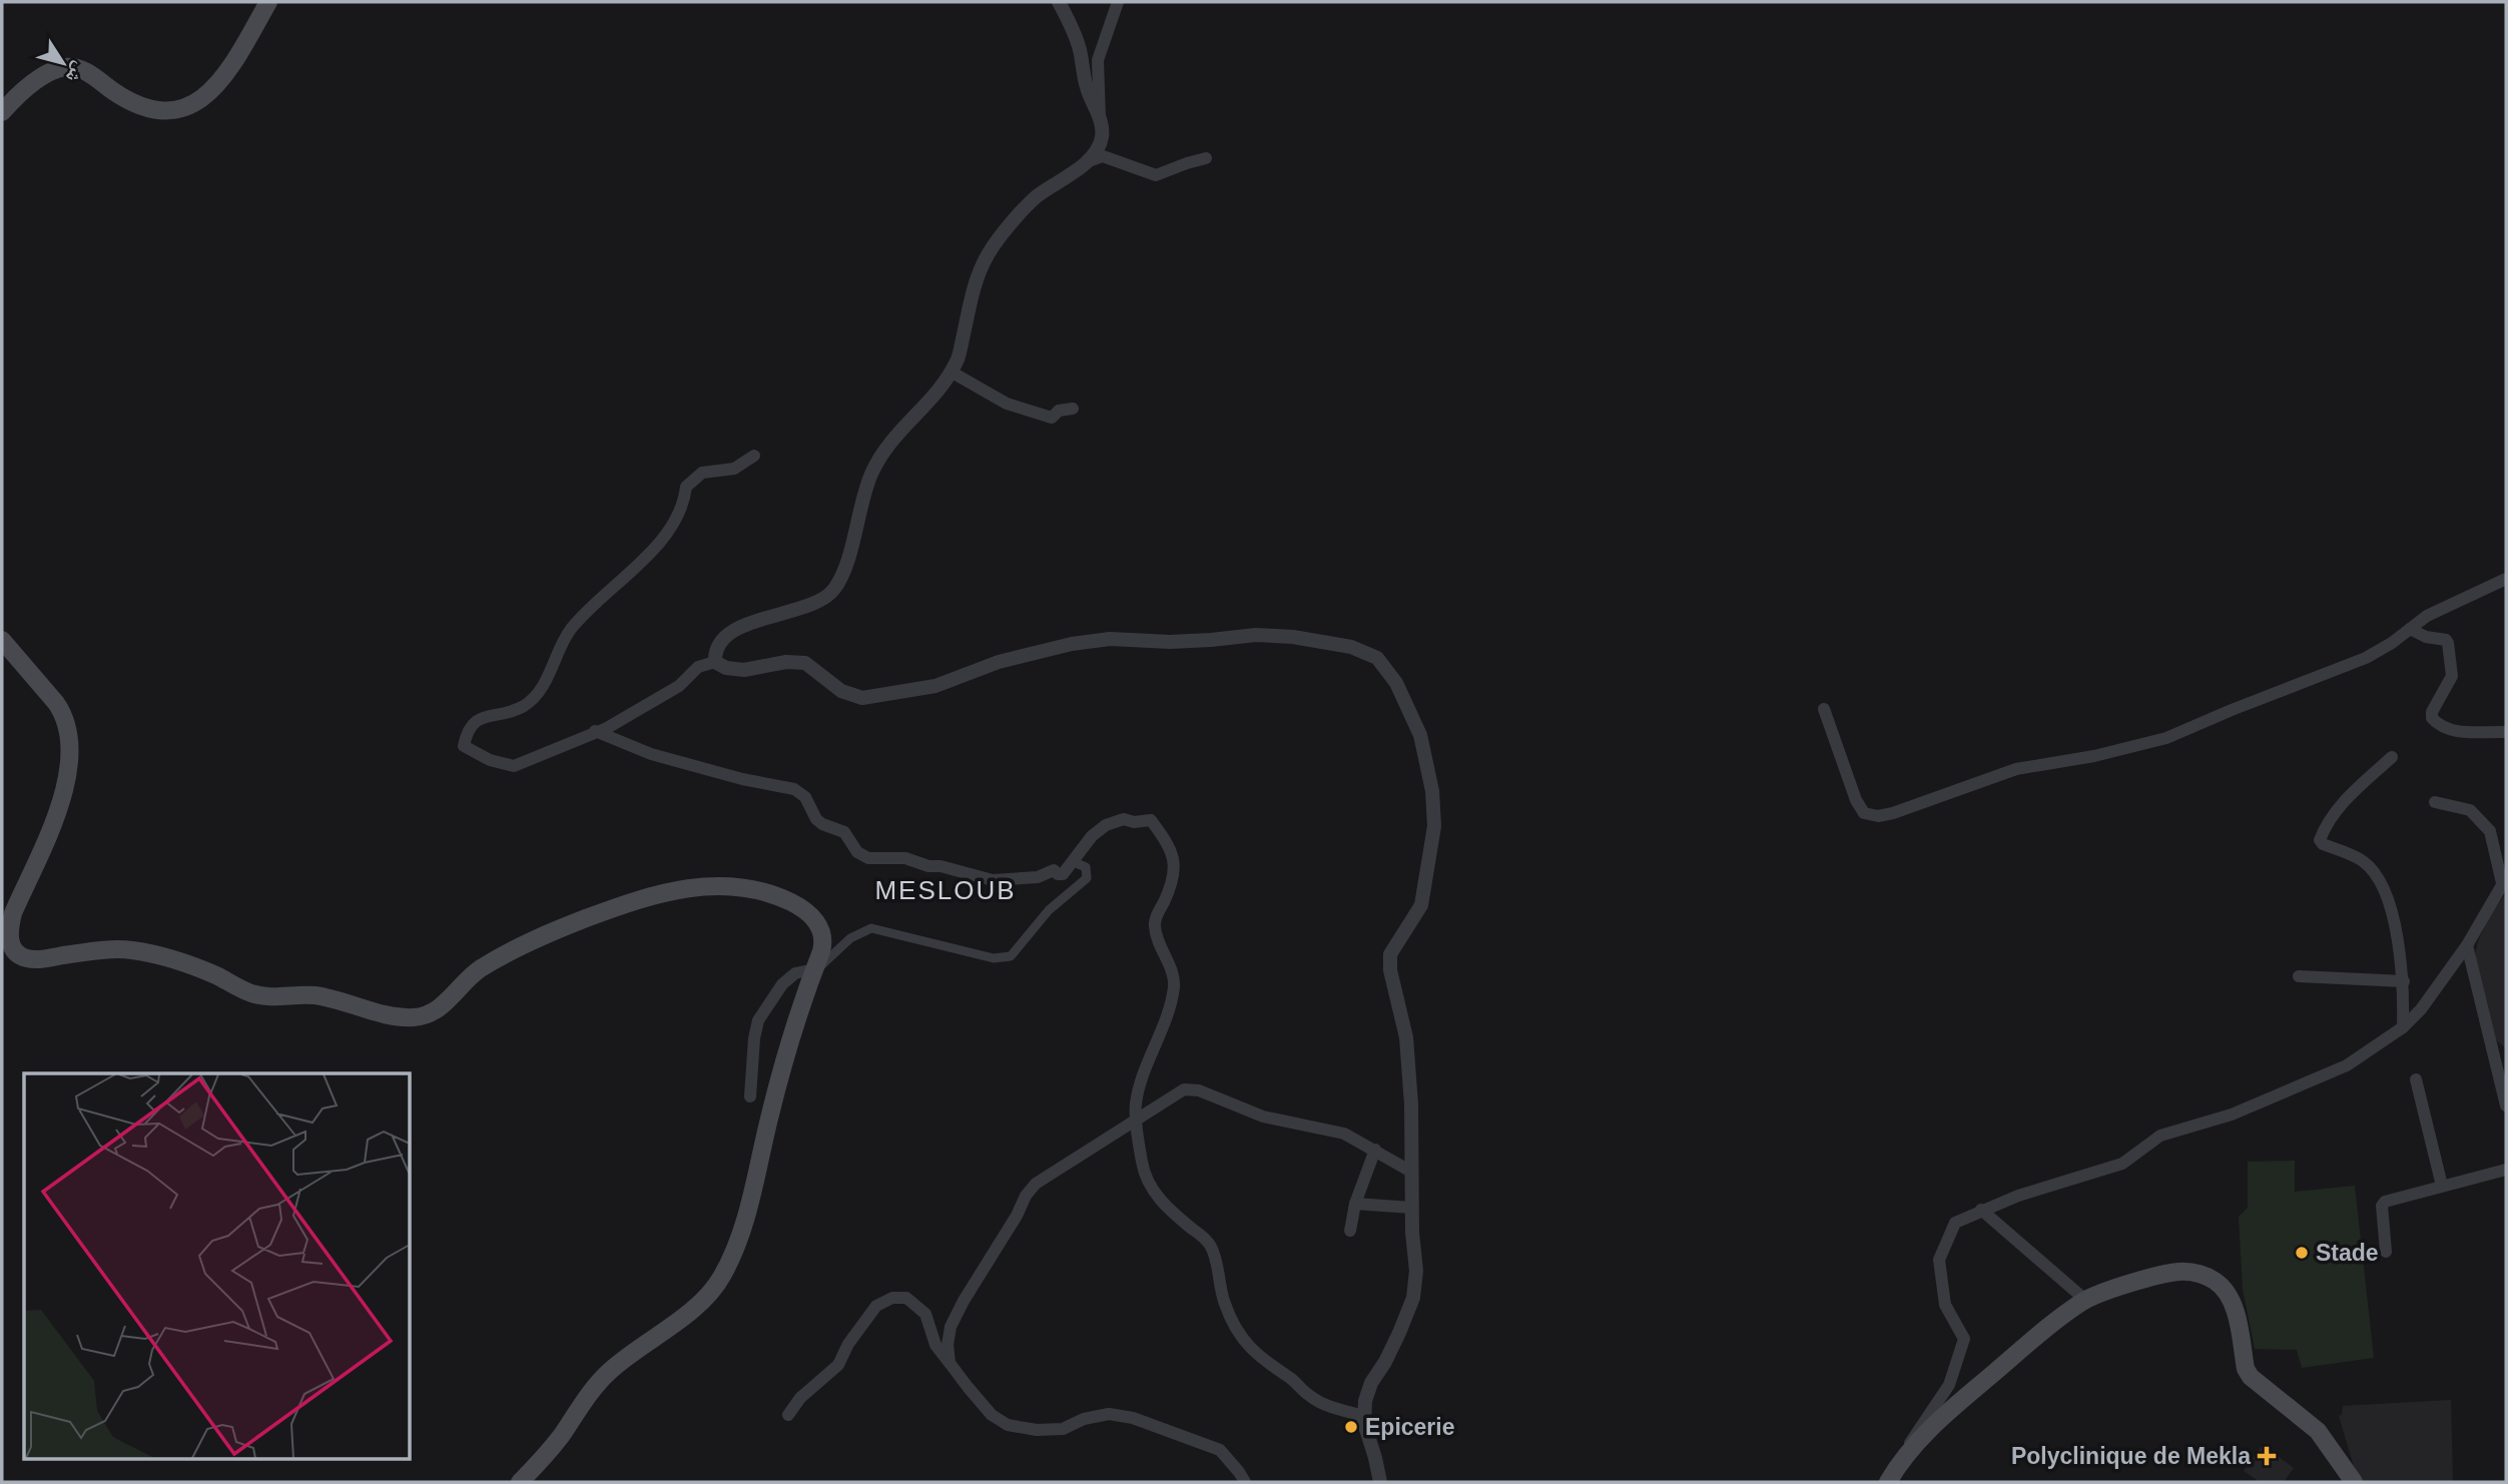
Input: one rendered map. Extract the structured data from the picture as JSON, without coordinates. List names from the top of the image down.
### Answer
{
  "districts": ["MESLOUB"],
  "places": {
    "other": ["Stade", "Epicerie"],
    "health": ["Polyclinique de Mekla"]
  },
  "north": "bottom right"
}
